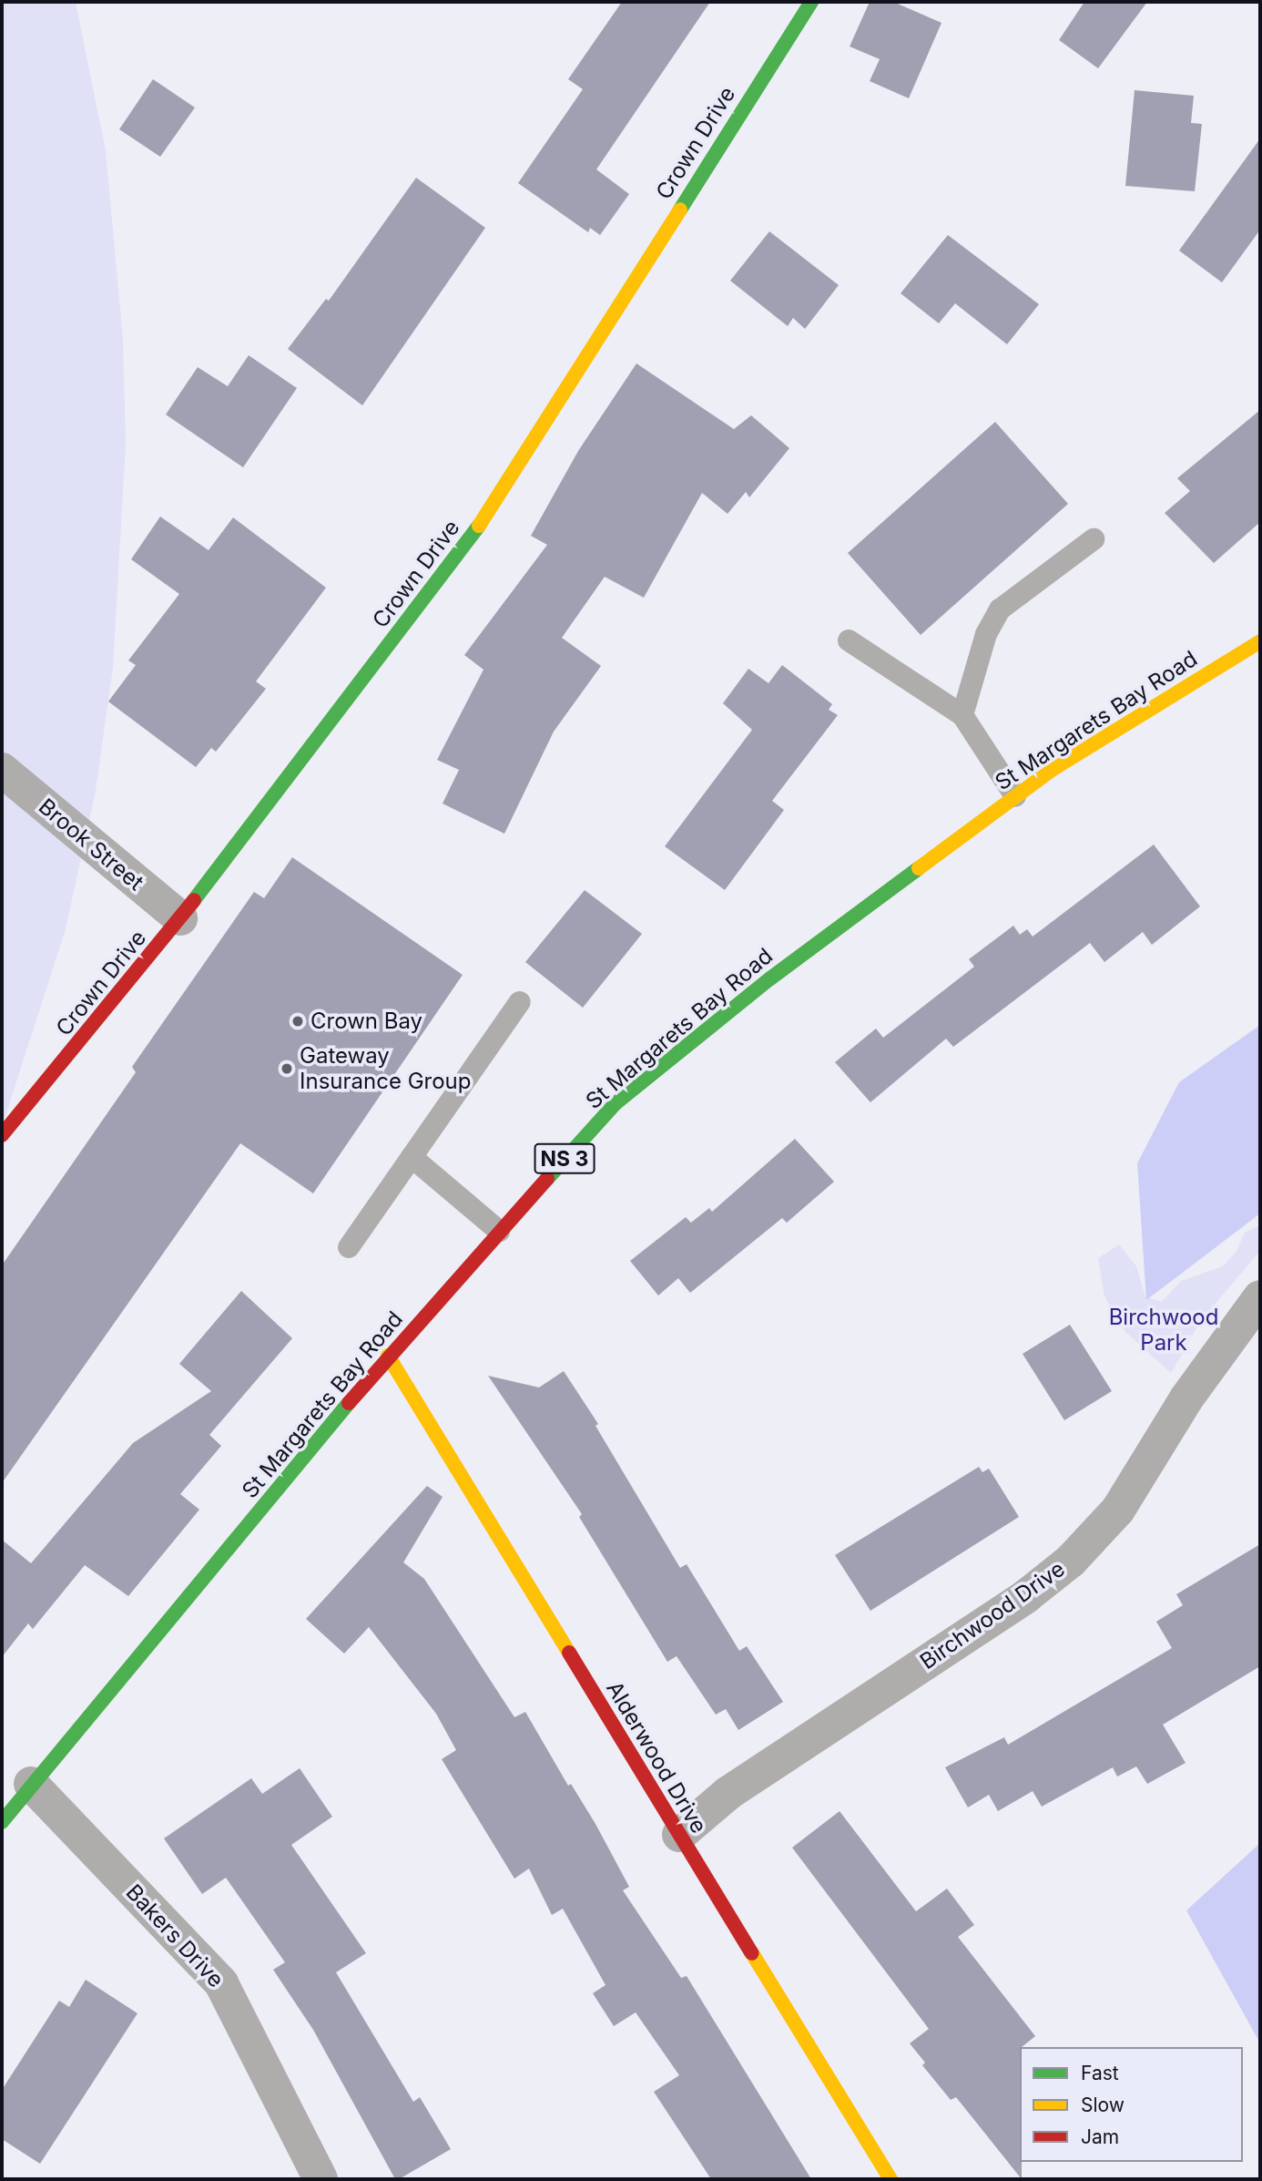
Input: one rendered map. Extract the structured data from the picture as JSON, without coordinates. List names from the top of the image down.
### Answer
{
  "streets": {
    "street": [
      "Crown Drive",
      "St Margarets Bay Road",
      "Brook Street",
      "NS 3",
      "Birchwood Drive",
      "Alderwood Drive",
      "Bakers Drive"
    ]
  },
  "crossings": [
    ["Crown Drive", "Brook Street"],
    ["St Margarets Bay Road", "Alderwood Drive"],
    ["St Margarets Bay Road", "Bakers Drive"],
    ["Birchwood Drive", "Alderwood Drive"]
  ],
  "parks": ["Birchwood Park"],
  "places": ["Crown Bay", "Gateway Insurance Group"],
  "legend": ["Fast", "Slow", "Jam"]
}
